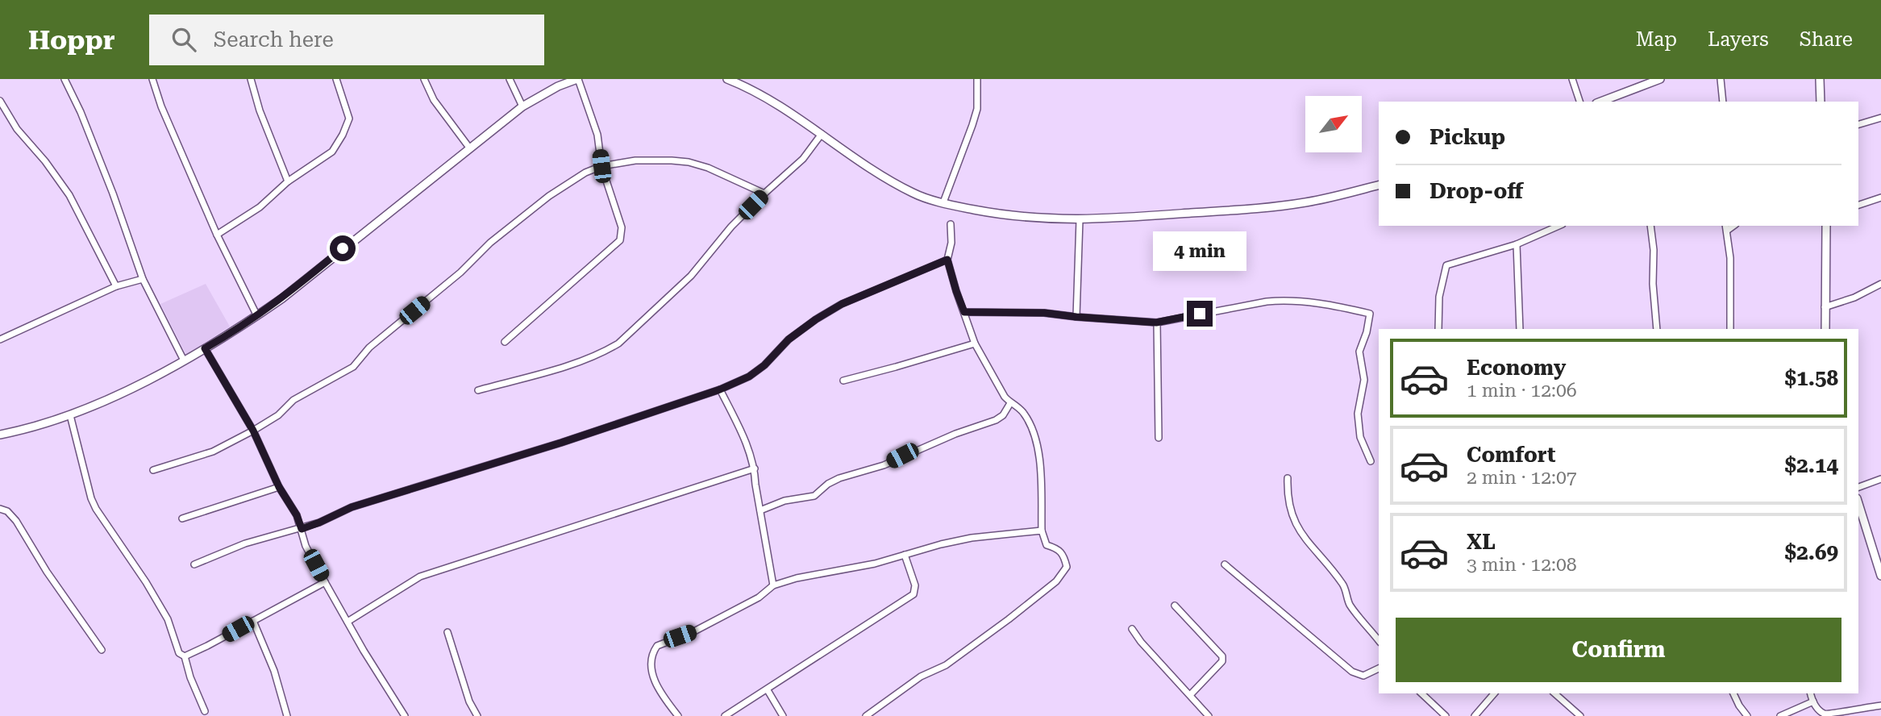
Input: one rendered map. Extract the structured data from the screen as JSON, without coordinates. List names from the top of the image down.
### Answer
{
  "north": "top right",
  "page": {
    "header": "Hoppr",
    "search": "Search here",
    "nav": ["Map", "Layers", "Share"],
    "banner": ["Pickup", "Drop-off"],
    "bubble": "4 min",
    "list": [
      {
        "name": "Economy",
        "note": "1 min · 12:06",
        "value": "$1.58"
      },
      {
        "name": "Comfort",
        "note": "2 min · 12:07",
        "value": "$2.14"
      },
      {
        "name": "XL",
        "note": "3 min · 12:08",
        "value": "$2.69"
      }
    ],
    "buttons": "Confirm"
  }
}
